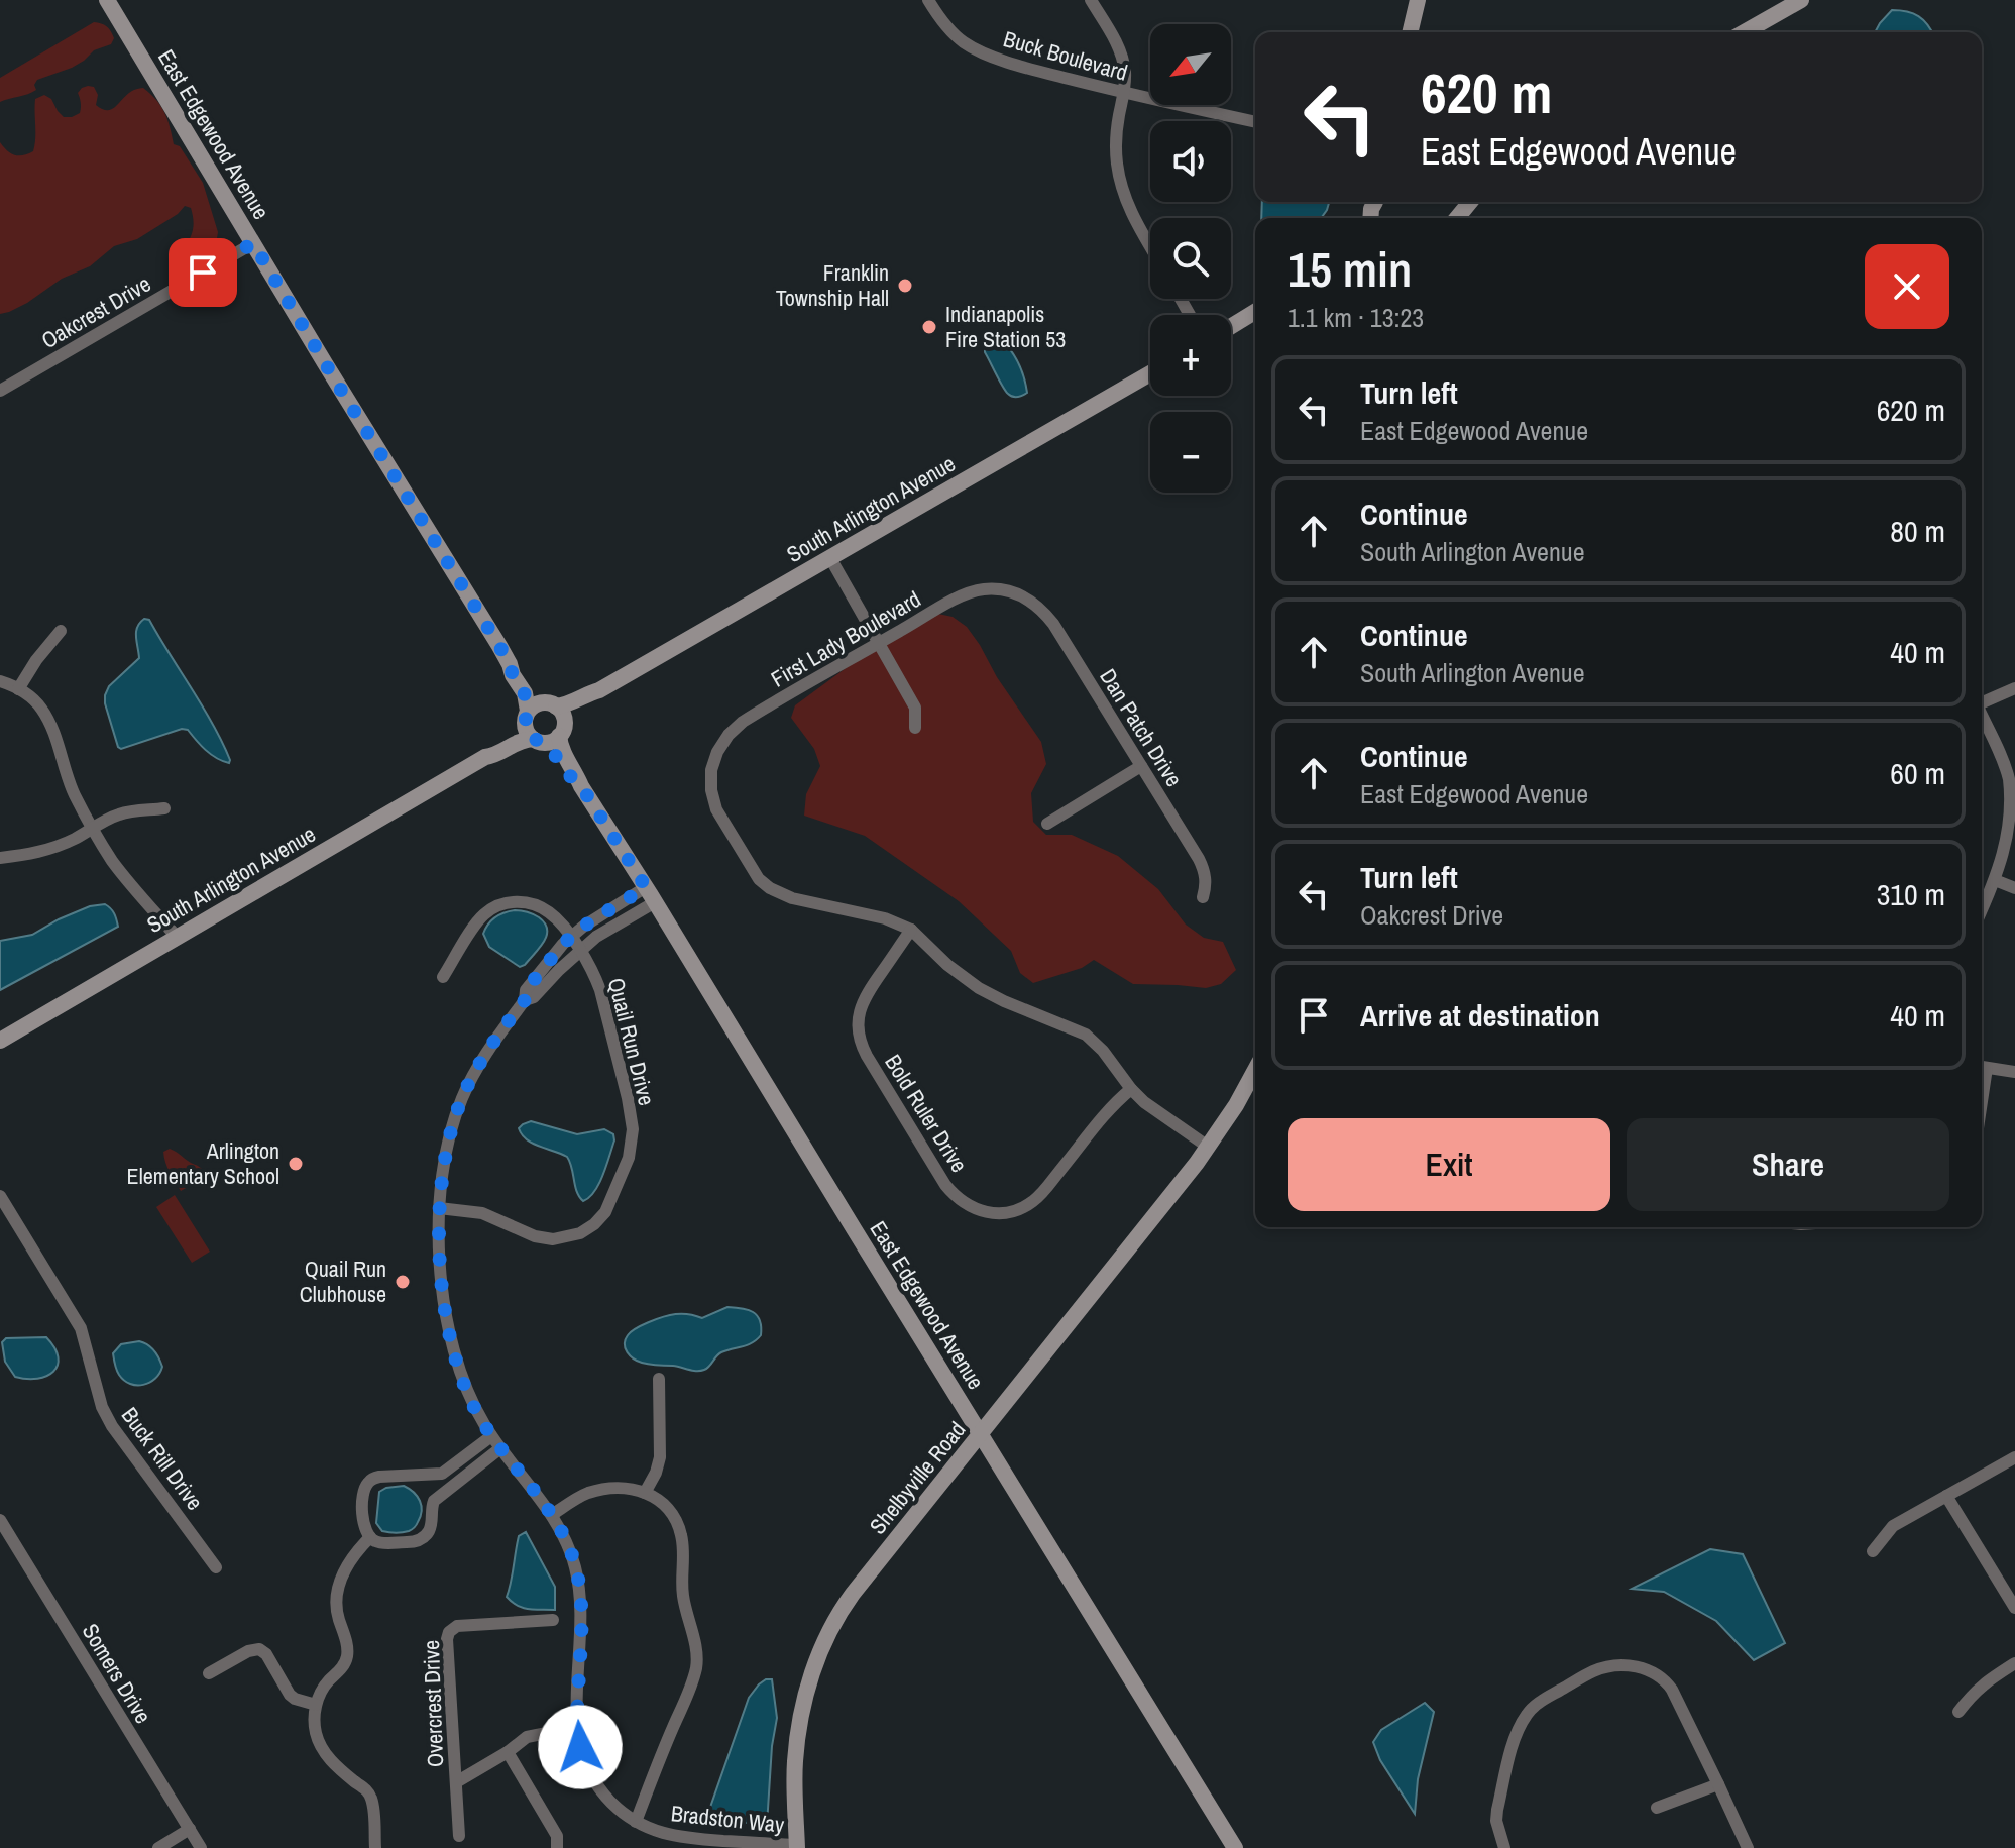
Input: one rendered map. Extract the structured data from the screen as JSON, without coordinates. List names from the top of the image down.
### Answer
{
  "streets": {
    "main road": ["East Edgewood Avenue", "South Arlington Avenue", "Shelbyville Road"],
    "street": [
      "Buck Boulevard",
      "Oakcrest Drive",
      "First Lady Boulevard",
      "Dan Patch Drive",
      "Quail Run Drive",
      "Bold Ruler Drive",
      "Buck Rill Drive",
      "Somers Drive",
      "Overcrest Drive",
      "Bradston Way"
    ]
  },
  "crossings": [
    ["East Edgewood Avenue", "Oakcrest Drive"],
    ["East Edgewood Avenue", "Shelbyville Road"],
    ["East Edgewood Avenue", "Bradston Way"],
    ["First Lady Boulevard", "Dan Patch Drive"],
    ["First Lady Boulevard", "Bold Ruler Drive"],
    ["Quail Run Drive", "Bradston Way"],
    ["Shelbyville Road", "Bradston Way"],
    ["Overcrest Drive", "Bradston Way"]
  ],
  "places": [
    "Franklin Township Hall",
    "Indianapolis Fire Station 53",
    "Arlington Elementary School",
    "Quail Run Clubhouse"
  ],
  "north": "bottom left",
  "page": {
    "map_buttons": ["+", "−"],
    "turn": ["620 m", "East Edgewood Avenue"],
    "heading": ["15 min", "1.1 km · 13:23"],
    "list": [
      {
        "name": "Turn left",
        "note": "East Edgewood Avenue",
        "value": "620 m"
      },
      {
        "name": "Continue",
        "note": "South Arlington Avenue",
        "value": "80 m"
      },
      {
        "name": "Continue",
        "note": "South Arlington Avenue",
        "value": "40 m"
      },
      {
        "name": "Continue",
        "note": "East Edgewood Avenue",
        "value": "60 m"
      },
      {
        "name": "Turn left",
        "note": "Oakcrest Drive",
        "value": "310 m"
      },
      {
        "name": "Arrive at destination",
        "value": "40 m"
      }
    ],
    "buttons": ["Exit", "Share"]
  }
}
